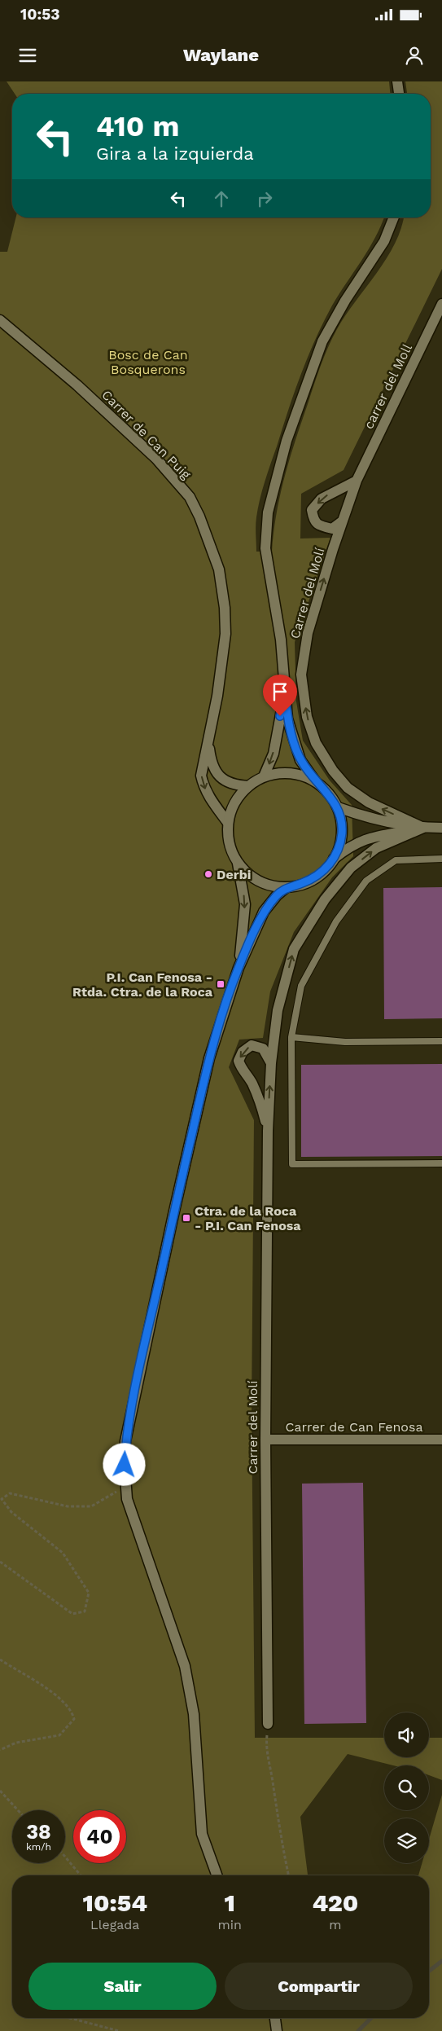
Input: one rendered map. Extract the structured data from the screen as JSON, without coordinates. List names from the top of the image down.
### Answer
{
  "streets": {
    "street": [
      "carrer del Moll",
      "Carrer de Can Puig",
      "Carrer del Molí",
      "Carrer de Can Fenosa"
    ]
  },
  "crossings": [
    ["carrer del Moll", "Carrer del Molí"],
    ["Carrer del Molí", "Carrer de Can Fenosa"]
  ],
  "parks": ["Bosc de Can Bosquerons"],
  "places": {
    "other": ["Derbi"],
    "transit": ["P.I. Can Fenosa - Rtda. Ctra. de la Roca", "Ctra. de la Roca - P.I. Can Fenosa"]
  },
  "page": {
    "status": "10:53",
    "header": "Waylane",
    "turn": ["410 m", "Gira a la izquierda"],
    "speed": "38 km/h",
    "limit": "40",
    "eta": [
      "10:54",
      "Llegada",
      "1",
      "min",
      "420",
      "m"
    ],
    "buttons": ["Salir", "Compartir"]
  }
}
